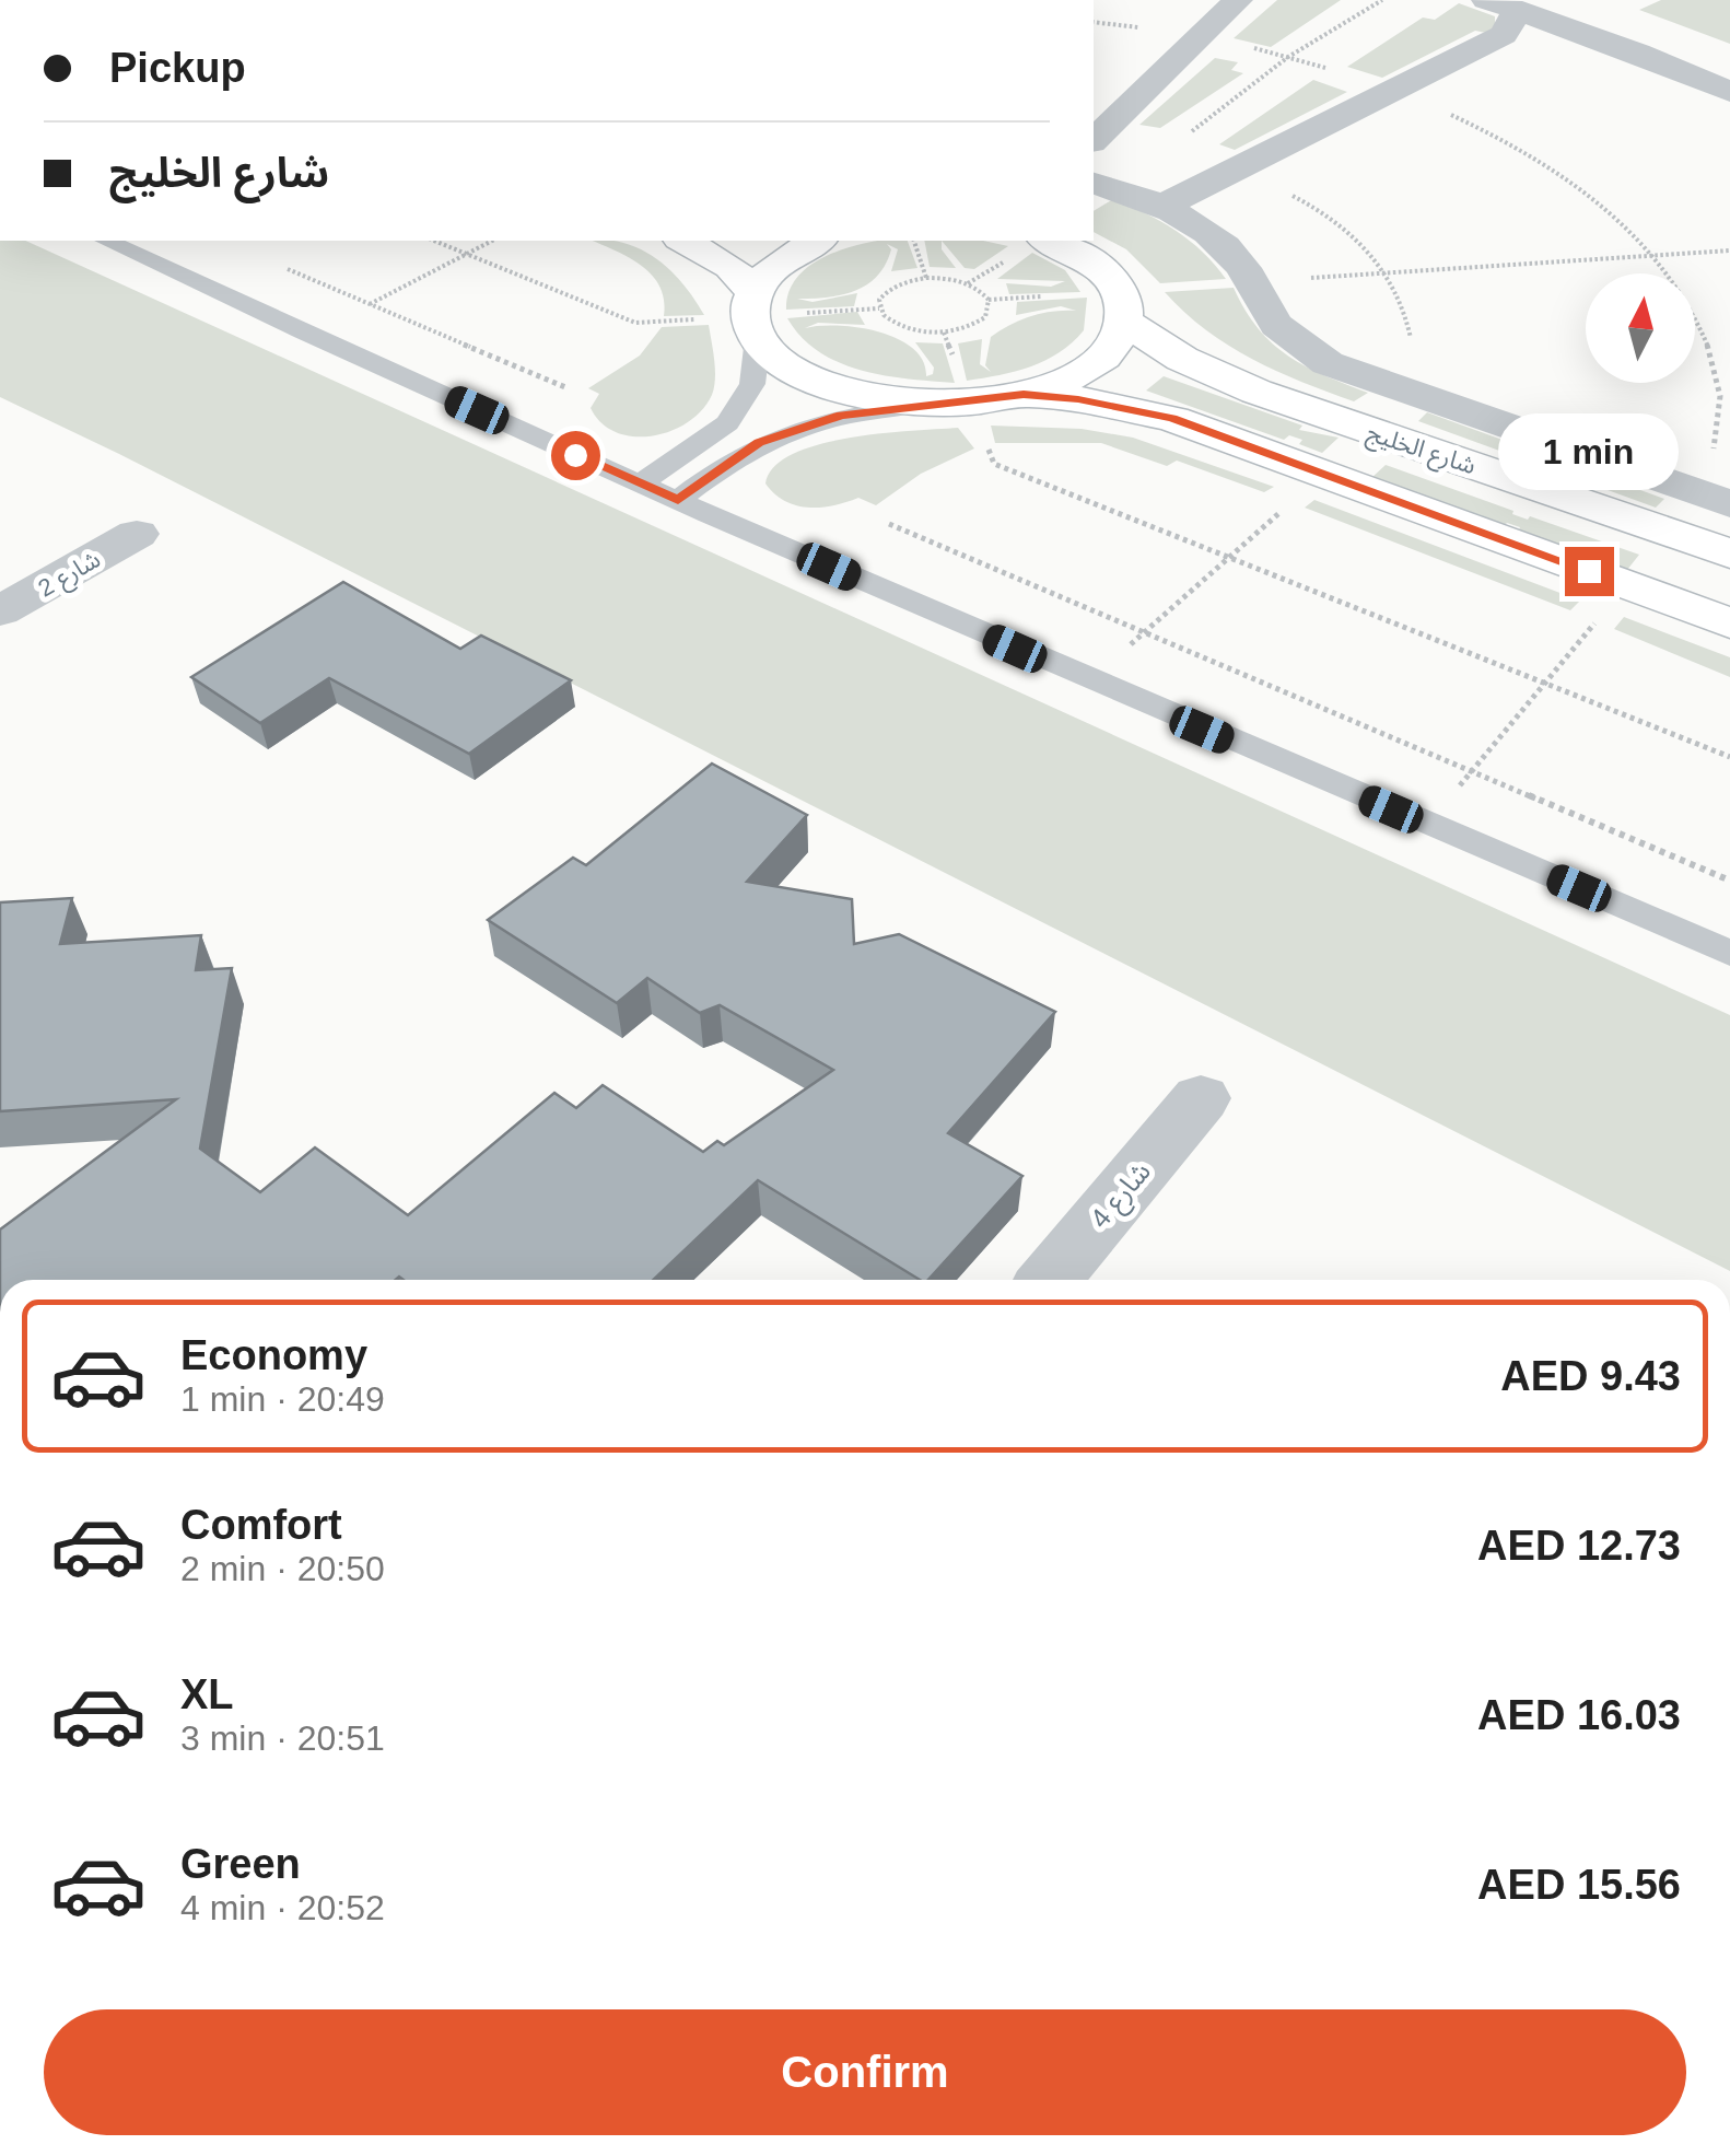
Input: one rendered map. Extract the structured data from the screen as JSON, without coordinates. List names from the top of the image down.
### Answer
{
  "streets": {
    "main road": ["شارع الخليج"],
    "street": ["شارع 2", "شارع 4"]
  },
  "north": "top",
  "page": {
    "banner": ["Pickup", "شارع الخليج"],
    "bubble": "1 min",
    "list": [
      {
        "name": "Economy",
        "note": "1 min · 20:49",
        "value": "AED 9.43"
      },
      {
        "name": "Comfort",
        "note": "2 min · 20:50",
        "value": "AED 12.73"
      },
      {
        "name": "XL",
        "note": "3 min · 20:51",
        "value": "AED 16.03"
      },
      {
        "name": "Green",
        "note": "4 min · 20:52",
        "value": "AED 15.56"
      }
    ],
    "buttons": "Confirm"
  }
}
